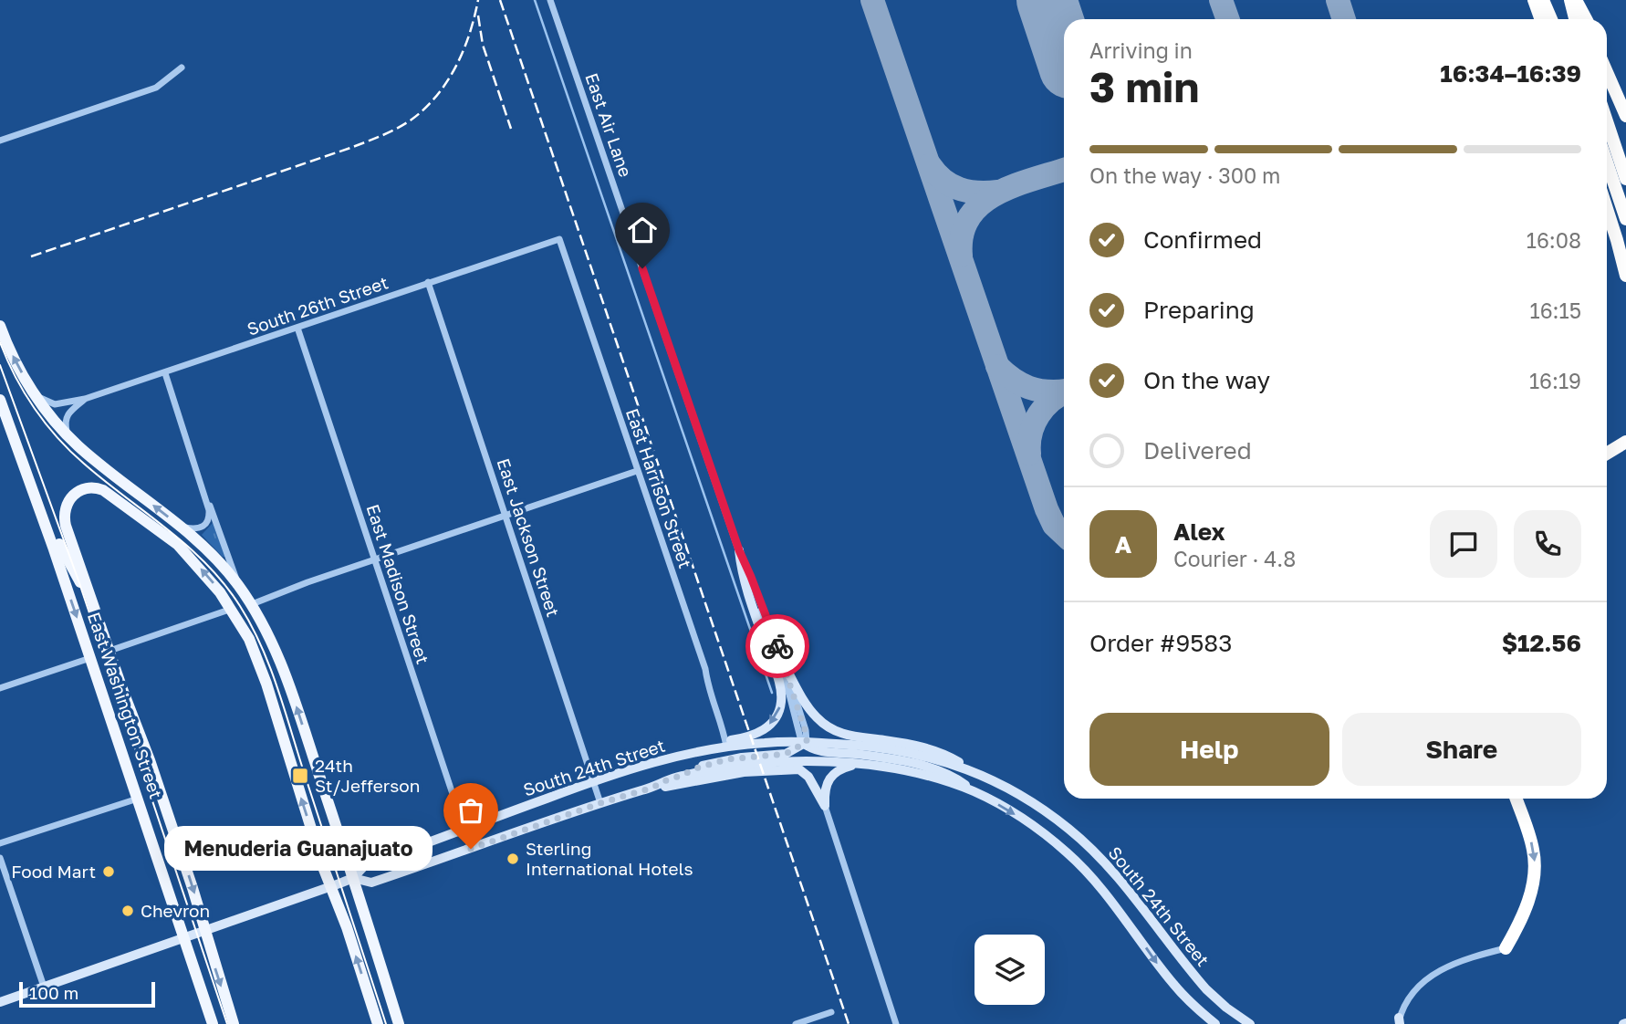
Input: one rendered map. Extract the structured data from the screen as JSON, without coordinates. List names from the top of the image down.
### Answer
{
  "streets": {
    "main road": ["East Washington Street", "South 24th Street"],
    "street": [
      "East Air Lane",
      "South 26th Street",
      "East Harrison Street",
      "East Jackson Street",
      "East Madison Street"
    ]
  },
  "crossings": [
    ["East Air Lane", "South 24th Street"],
    ["South 26th Street", "East Harrison Street"],
    ["South 26th Street", "East Jackson Street"],
    ["South 26th Street", "East Madison Street"],
    ["East Harrison Street", "South 24th Street"],
    ["East Jackson Street", "South 24th Street"],
    ["East Madison Street", "South 24th Street"],
    ["East Washington Street", "South 24th Street"]
  ],
  "places": {
    "transit": ["24th St/Jefferson"],
    "other": [
      "Menuderia Guanajuato",
      "Sterling International Hotels",
      "Food Mart",
      "Chevron"
    ]
  },
  "scale_bar": "100 m",
  "page": {
    "heading": ["3 min", "Arriving in", "16:34–16:39"],
    "panel": [
      "Alex",
      "Courier · 4.8",
      "Order #9583",
      "$12.56"
    ],
    "bar": "On the way · 300 m",
    "list": [
      ["Confirmed", "16:08"],
      ["Preparing", "16:15"],
      ["On the way", "16:19"],
      "Delivered"
    ],
    "round": "A",
    "buttons": ["Help", "Share"],
    "bubble": "Menuderia Guanajuato",
    "scale": "100 m"
  }
}
